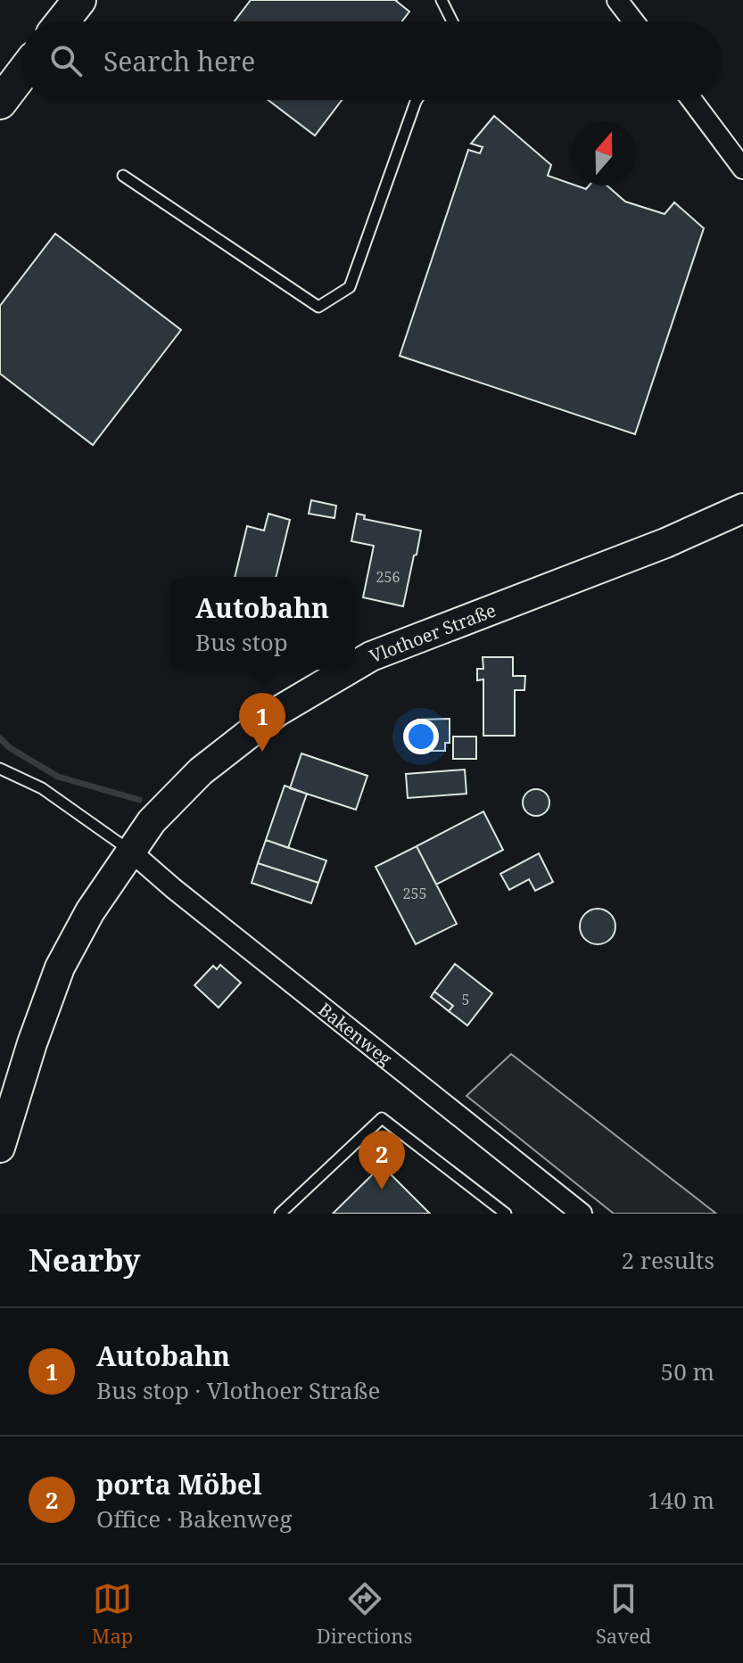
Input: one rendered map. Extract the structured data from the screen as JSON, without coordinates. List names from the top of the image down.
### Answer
{
  "streets": {
    "street": ["Vlothoer Straße", "Bakenweg"]
  },
  "crossings": [
    ["Vlothoer Straße", "Bakenweg"]
  ],
  "house_numbers": ["256", "255", "5"],
  "north": "top",
  "page": {
    "search": "Search here",
    "popup": ["Autobahn", "Bus stop"],
    "pins": ["1", "2"],
    "heading": ["Nearby", "2 results"],
    "list": [
      {
        "mark": "1",
        "name": "Autobahn",
        "note": "Bus stop · Vlothoer Straße",
        "value": "50 m"
      },
      {
        "mark": "2",
        "name": "porta Möbel",
        "note": "Office · Bakenweg",
        "value": "140 m"
      }
    ],
    "nav": ["Map", "Directions", "Saved"]
  }
}
